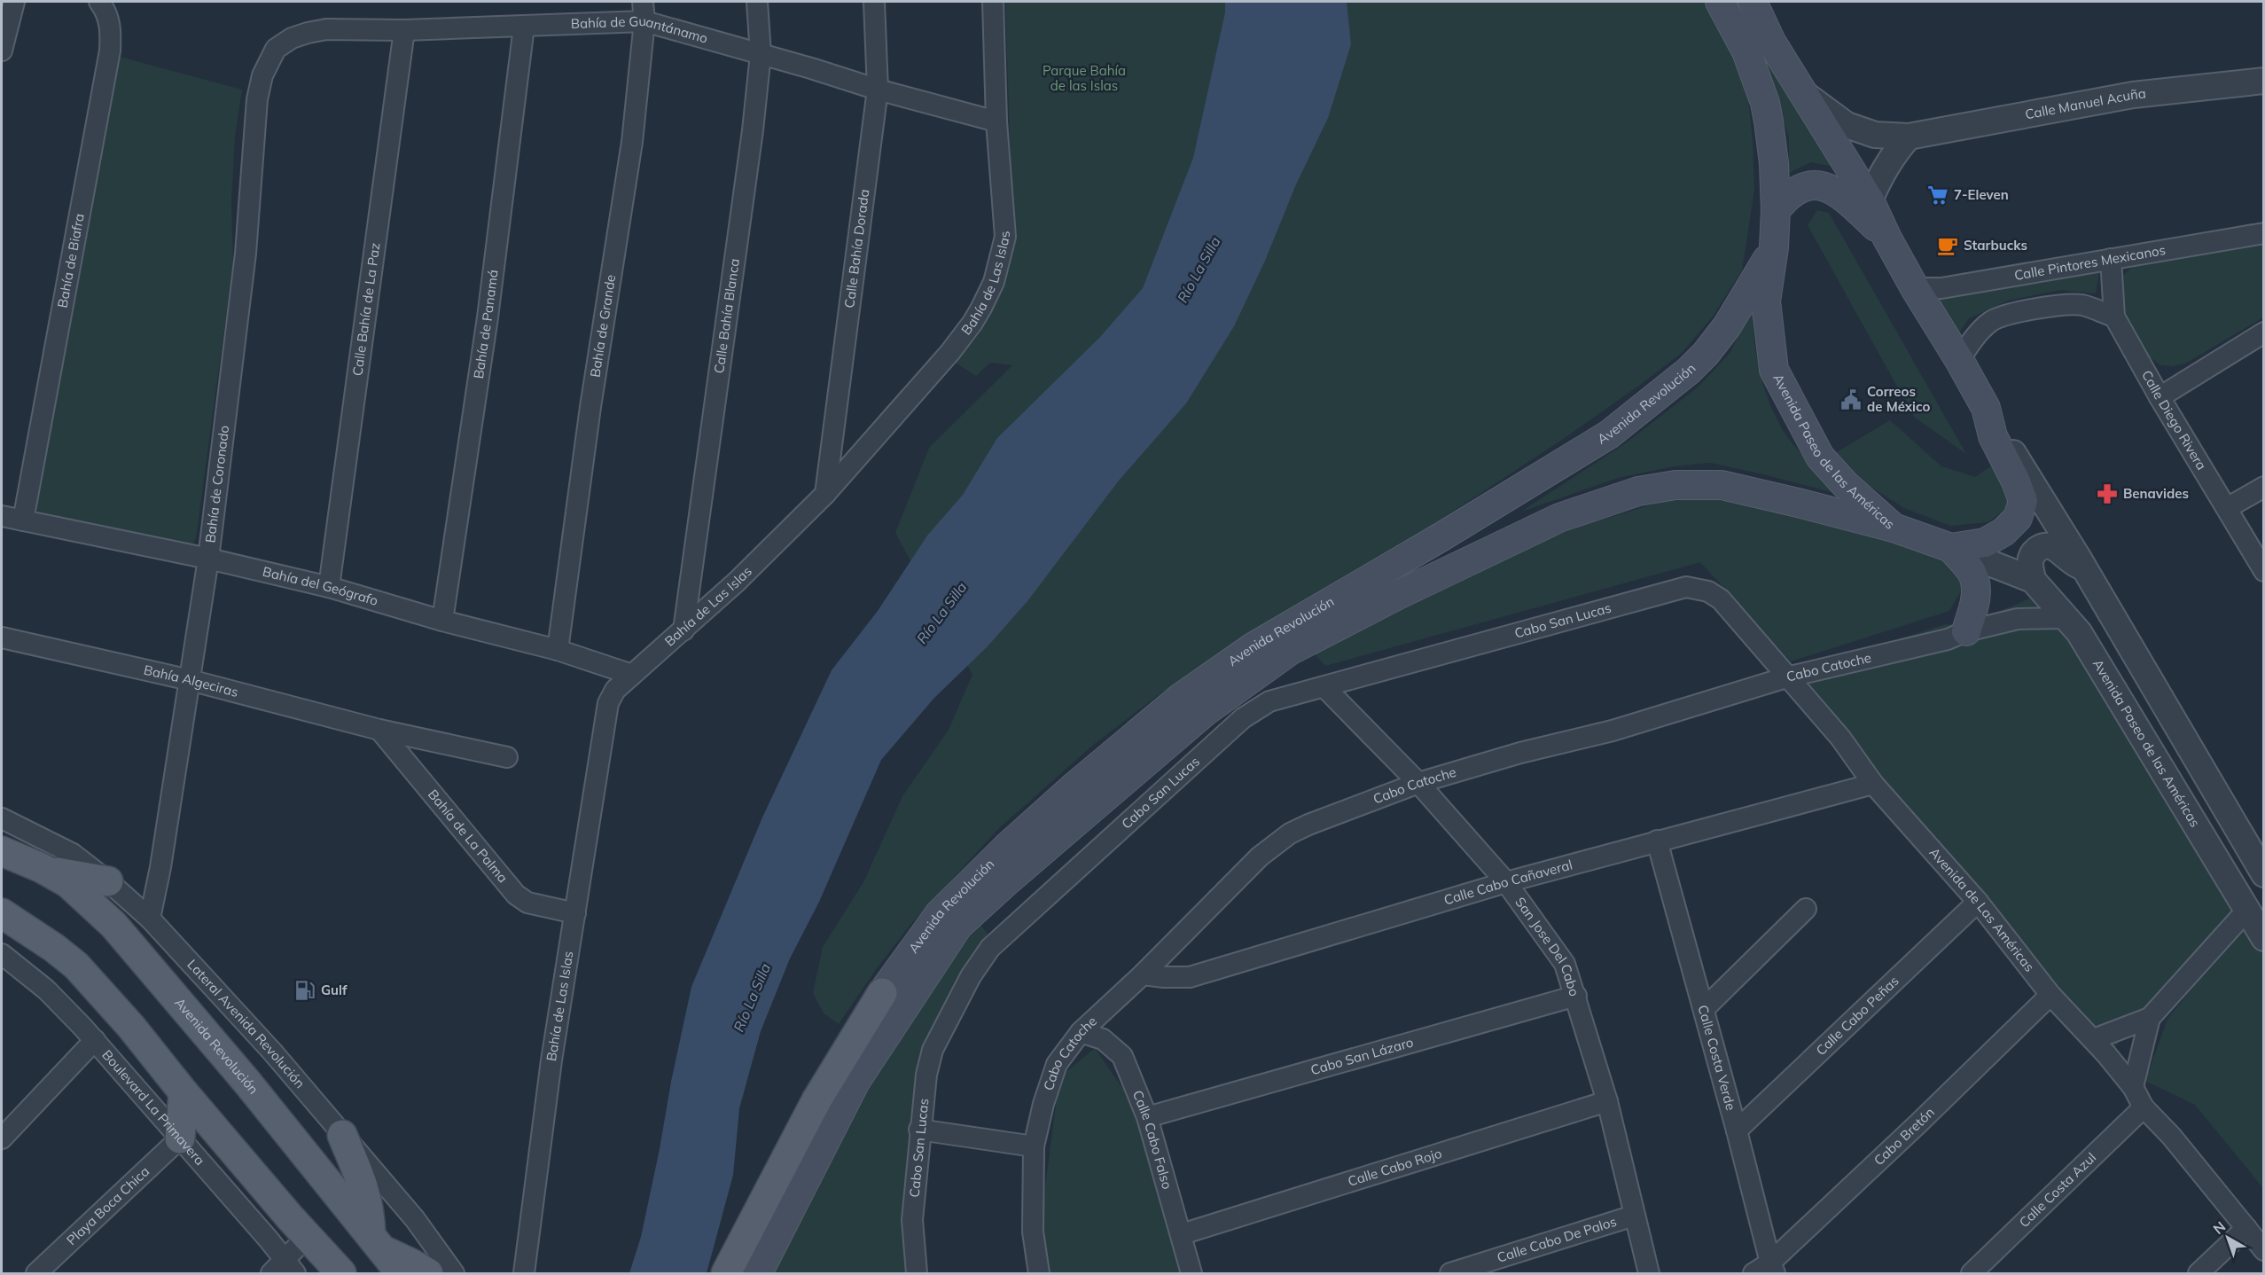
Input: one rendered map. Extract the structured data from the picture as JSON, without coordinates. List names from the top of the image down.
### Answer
{
  "streets": {
    "main road": ["Avenida Revolución", "Avenida Paseo de las Américas"],
    "street": [
      "Bahía de Guantánamo",
      "Calle Manuel Acuña",
      "Calle Bahía Dorada",
      "Bahía de Biafra",
      "Calle Pintores Mexicanos",
      "Bahía de Las Islas",
      "Calle Bahía de La Paz",
      "Calle Bahía Blanca",
      "Bahía de Panamá",
      "Bahía de Grande",
      "Calle Diego Rivera",
      "Bahía de Coronado",
      "Bahía del Geógrafo",
      "Cabo San Lucas",
      "Cabo Catoche",
      "Bahía Algeciras",
      "Bahía de La Palma",
      "Calle Cabo Cañaveral",
      "Avenida de Las Américas",
      "San Jose Del Cabo",
      "Calle Cabo Peñas",
      "Lateral Avenida Revolución",
      "Cabo San Lázaro",
      "Calle Costa Verde",
      "Boulevard La Primavera",
      "Cabo Bretón",
      "Calle Cabo Falso",
      "Calle Cabo Rojo",
      "Calle Costa Azul",
      "Playa Boca Chica",
      "Calle Cabo De Palos"
    ]
  },
  "crossings": [
    ["Bahía de Guantánamo", "Calle Bahía Dorada"],
    ["Bahía de Guantánamo", "Bahía de Las Islas"],
    ["Bahía de Guantánamo", "Calle Bahía de La Paz"],
    ["Bahía de Guantánamo", "Calle Bahía Blanca"],
    ["Bahía de Guantánamo", "Bahía de Panamá"],
    ["Bahía de Guantánamo", "Bahía de Grande"],
    ["Bahía de Guantánamo", "Bahía de Coronado"],
    ["Calle Bahía Dorada", "Bahía de Las Islas"],
    ["Bahía de Biafra", "Bahía del Geógrafo"],
    ["Calle Pintores Mexicanos", "Calle Diego Rivera"],
    ["Bahía de Las Islas", "Calle Bahía Blanca"],
    ["Bahía de Las Islas", "Bahía del Geógrafo"],
    ["Bahía de Las Islas", "Bahía de La Palma"],
    ["Calle Bahía de La Paz", "Bahía del Geógrafo"],
    ["Bahía de Panamá", "Bahía del Geógrafo"],
    ["Bahía de Grande", "Bahía del Geógrafo"],
    ["Avenida Revolución", "Avenida Paseo de las Américas"],
    ["Avenida Paseo de las Américas", "Cabo Catoche"],
    ["Bahía de Coronado", "Bahía del Geógrafo"],
    ["Bahía de Coronado", "Bahía Algeciras"],
    ["Bahía de Coronado", "Lateral Avenida Revolución"],
    ["Cabo San Lucas", "Avenida de Las Américas"],
    ["Cabo San Lucas", "San Jose Del Cabo"],
    ["Cabo Catoche", "Calle Cabo Cañaveral"],
    ["Cabo Catoche", "Avenida de Las Américas"],
    ["Cabo Catoche", "San Jose Del Cabo"],
    ["Cabo Catoche", "Calle Cabo Falso"],
    ["Bahía Algeciras", "Bahía de La Palma"],
    ["Calle Cabo Cañaveral", "Avenida de Las Américas"],
    ["Calle Cabo Cañaveral", "San Jose Del Cabo"],
    ["Calle Cabo Cañaveral", "Calle Costa Verde"],
    ["Avenida de Las Américas", "Calle Cabo Peñas"],
    ["Avenida de Las Américas", "Cabo Bretón"],
    ["Avenida de Las Américas", "Calle Costa Azul"],
    ["San Jose Del Cabo", "Cabo San Lázaro"],
    ["San Jose Del Cabo", "Calle Cabo Rojo"],
    ["San Jose Del Cabo", "Calle Cabo De Palos"],
    ["Calle Cabo Peñas", "Calle Costa Verde"],
    ["Cabo San Lázaro", "Calle Cabo Falso"],
    ["Calle Costa Verde", "Cabo Bretón"],
    ["Boulevard La Primavera", "Playa Boca Chica"],
    ["Calle Cabo Falso", "Calle Cabo Rojo"]
  ],
  "water": ["Río La Silla"],
  "parks": ["Parque Bahía de las Islas"],
  "places": {
    "supermarket": ["7-Eleven"],
    "cafe": ["Starbucks"],
    "public building": ["Correos de México"],
    "pharmacy": ["Benavides"],
    "fuel station": ["Gulf"]
  },
  "north": "top left"
}
